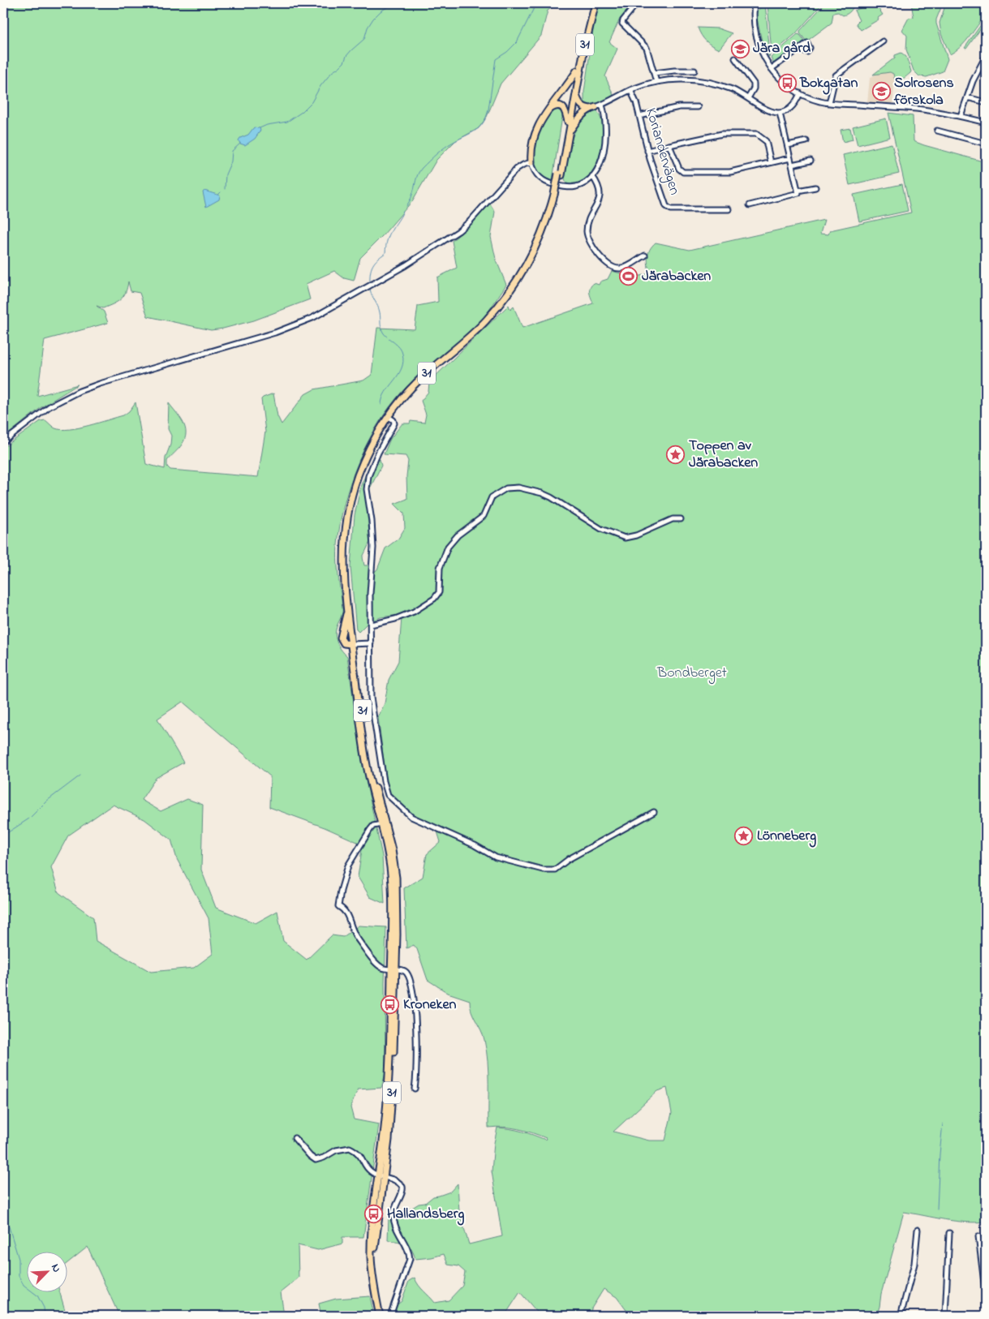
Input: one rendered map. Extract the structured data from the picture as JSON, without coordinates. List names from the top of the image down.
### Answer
{
  "streets": {
    "highway": ["31"],
    "street": ["Koriandervägen"]
  },
  "parks": ["Bondberget"],
  "places": {
    "school or university": ["Jära gård", "Solrosens förskola"],
    "bus stop": ["Bokgatan", "Kroneken", "Hallandsberg"],
    "sports": ["Järabacken"],
    "place": ["Toppen av Järabacken", "Lönneberg"]
  },
  "north": "top right"
}
